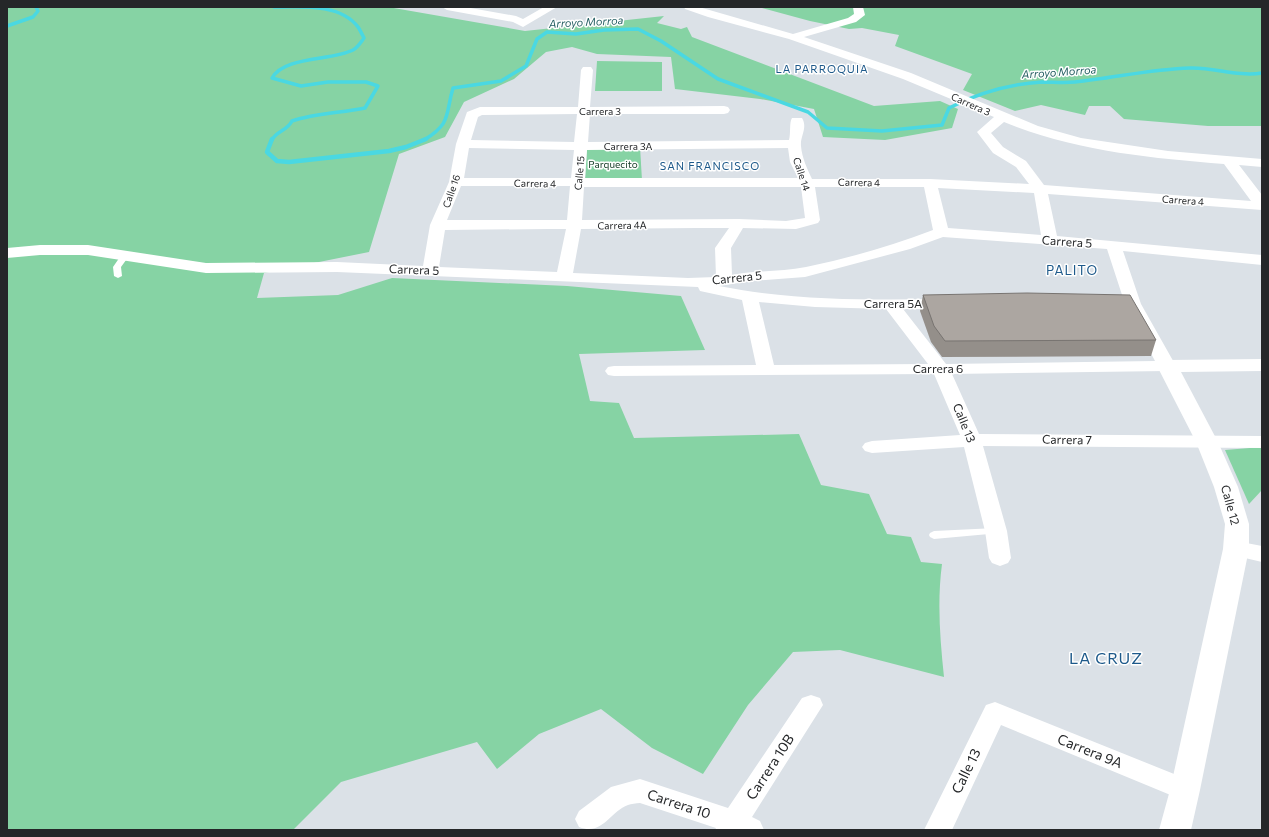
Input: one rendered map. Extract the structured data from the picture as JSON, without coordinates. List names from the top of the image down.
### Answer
{
  "streets": {
    "street": [
      "Carrera 3",
      "Carrera 3A",
      "Calle 15",
      "Calle 14",
      "Carrera 4",
      "Calle 16",
      "Carrera 4A",
      "Carrera 5",
      "Carrera 5A",
      "Carrera 6",
      "Calle 13",
      "Carrera 7",
      "Calle 12",
      "Carrera 9A",
      "Carrera 10B",
      "Carrera 10"
    ]
  },
  "crossings": [
    ["Carrera 3", "Calle 15"],
    ["Carrera 3", "Calle 16"],
    ["Carrera 3A", "Calle 15"],
    ["Carrera 3A", "Calle 14"],
    ["Carrera 3A", "Calle 16"],
    ["Calle 15", "Carrera 4"],
    ["Calle 15", "Carrera 4A"],
    ["Calle 15", "Carrera 5"],
    ["Calle 14", "Carrera 4"],
    ["Calle 14", "Carrera 4A"],
    ["Carrera 4", "Calle 16"],
    ["Calle 16", "Carrera 4A"],
    ["Calle 16", "Carrera 5"],
    ["Carrera 5", "Carrera 5A"],
    ["Carrera 5", "Calle 12"],
    ["Carrera 5A", "Calle 13"],
    ["Carrera 6", "Calle 13"],
    ["Carrera 6", "Calle 12"],
    ["Calle 13", "Carrera 7"],
    ["Calle 13", "Carrera 9A"],
    ["Carrera 7", "Calle 12"],
    ["Calle 12", "Carrera 9A"],
    ["Carrera 10B", "Carrera 10"]
  ],
  "districts": [
    "LA PARROQUIA",
    "SAN FRANCISCO",
    "PALITO",
    "LA CRUZ"
  ],
  "water": ["Arroyo Morroa"],
  "parks": ["Parquecito"]
}
